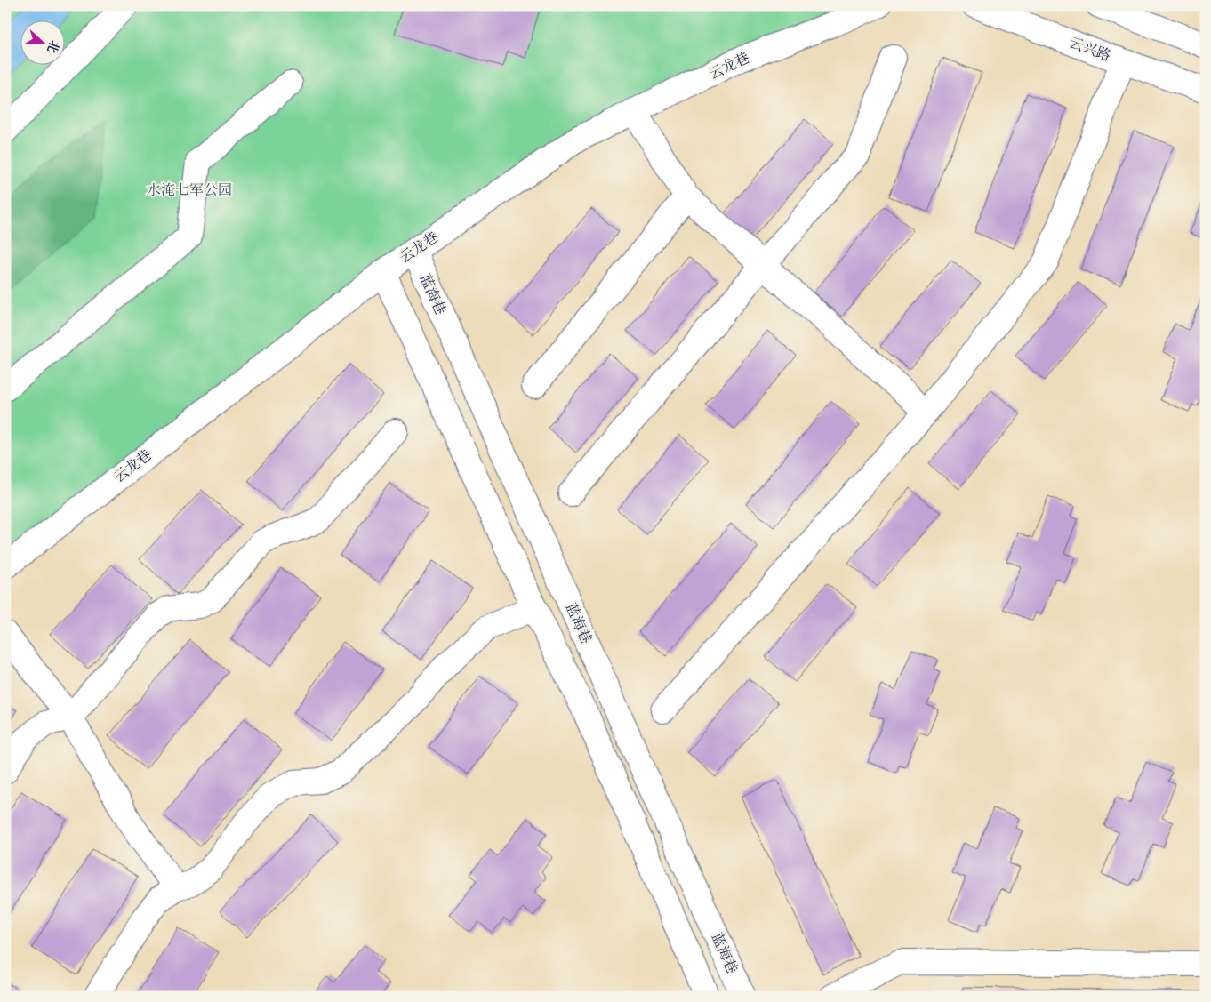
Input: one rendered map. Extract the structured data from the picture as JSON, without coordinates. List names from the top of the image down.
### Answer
{
  "streets": {
    "street": ["云兴路", "云龙巷", "蓝海巷"]
  },
  "crossings": [
    ["云龙巷", "蓝海巷"]
  ],
  "parks": ["水淹七军公园"],
  "north": "right"
}
